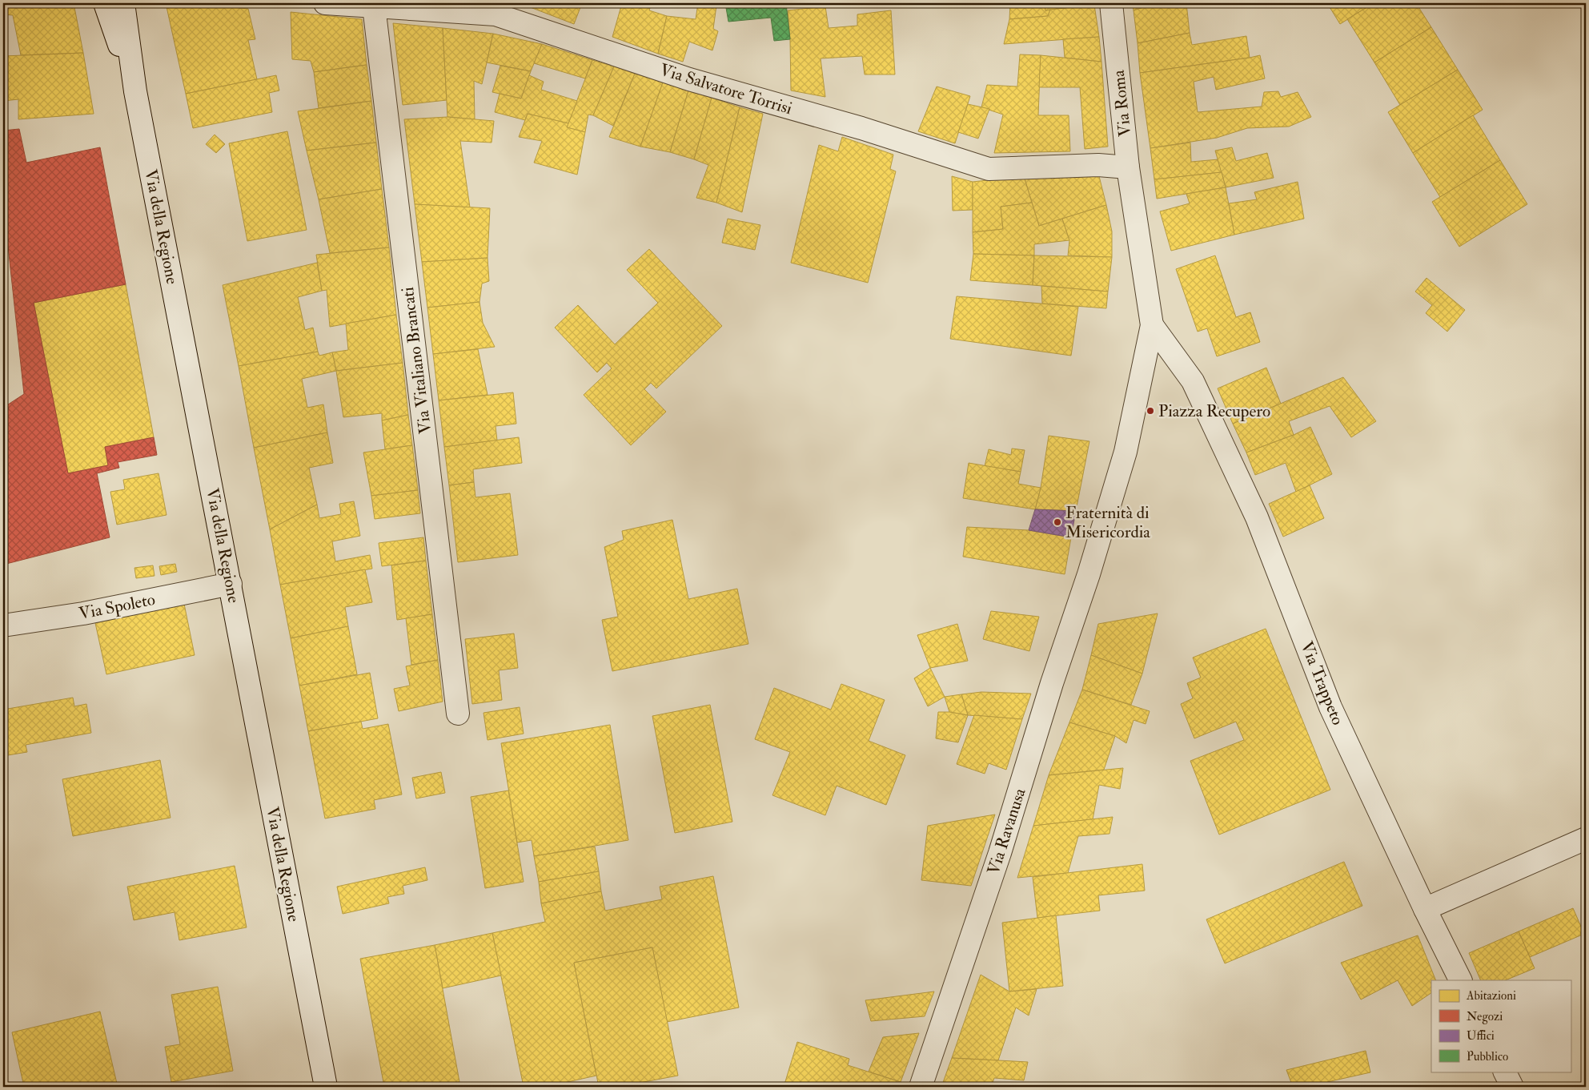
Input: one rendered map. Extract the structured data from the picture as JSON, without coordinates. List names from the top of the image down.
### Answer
{
  "streets": {
    "street": [
      "Via Salvatore Torrisi",
      "Via Roma",
      "Via della Regione",
      "Via Vitaliano Brancati",
      "Via Spoleto",
      "Via Trappeto",
      "Via Ravanusa"
    ]
  },
  "crossings": [
    ["Via Salvatore Torrisi", "Via Roma"],
    ["Via Salvatore Torrisi", "Via Vitaliano Brancati"],
    ["Via Roma", "Via Trappeto"],
    ["Via Roma", "Via Ravanusa"],
    ["Via della Regione", "Via Spoleto"],
    ["Via Trappeto", "Via Ravanusa"]
  ],
  "places": ["Piazza Recupero", "Fraternità di Misericordia"],
  "legend": [
    "Abitazioni",
    "Negozi",
    "Uffici",
    "Pubblico"
  ]
}
